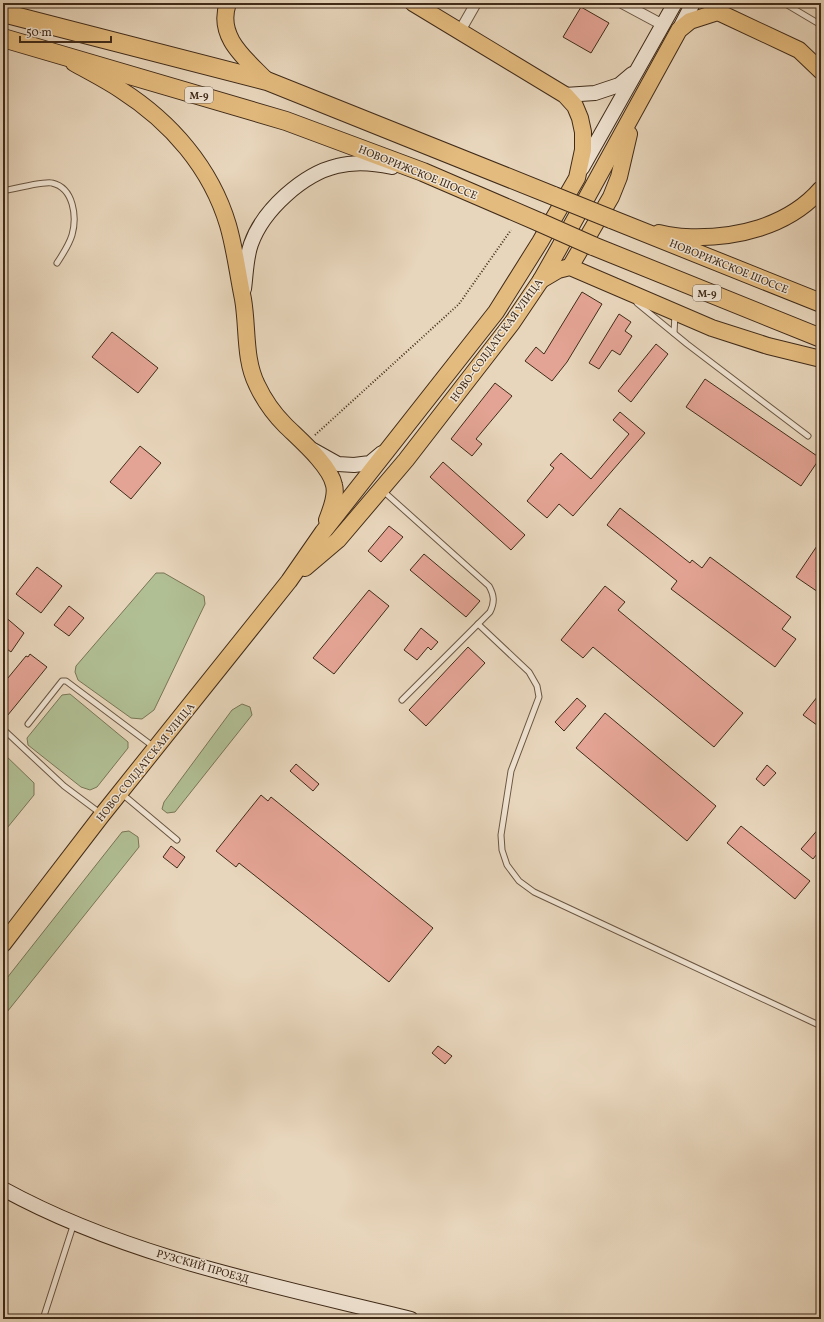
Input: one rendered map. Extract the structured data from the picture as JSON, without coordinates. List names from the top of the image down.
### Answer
{
  "streets": {
    "highway": ["М-9", "НОВОРИЖСКОЕ ШОССЕ"],
    "main road": ["НОВО-СОЛДАТСКАЯ УЛИЦА", "РУЗСКИЙ ПРОЕЗД"]
  },
  "scale_bar": "50 m"
}
